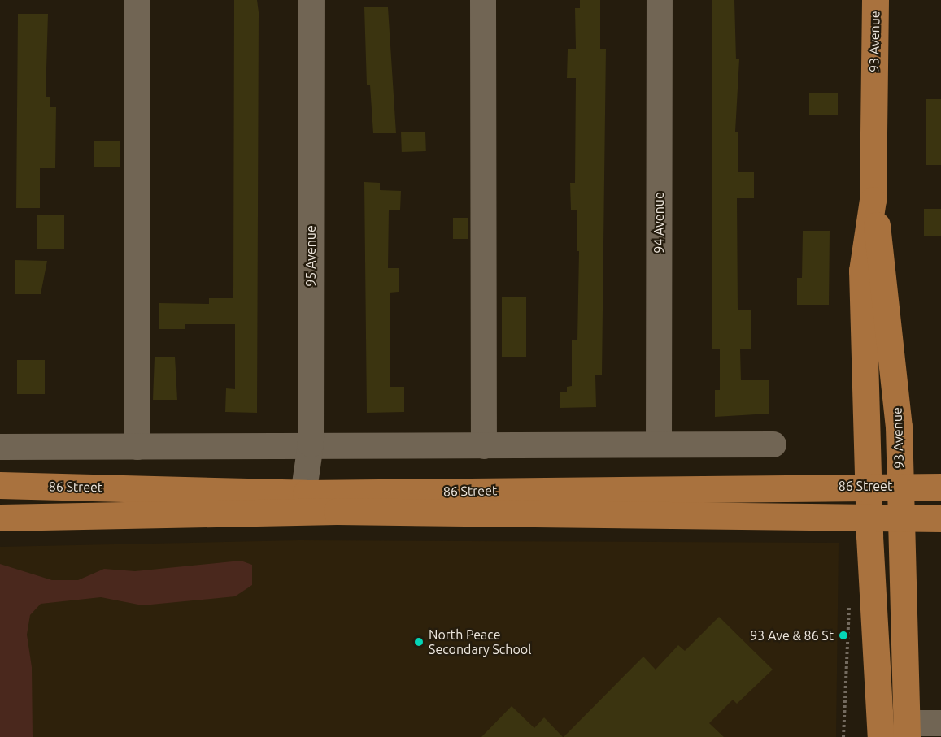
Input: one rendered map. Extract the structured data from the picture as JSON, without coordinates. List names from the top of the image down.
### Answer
{
  "streets": {
    "main road": ["93 Avenue", "86 Street"],
    "street": ["94 Avenue", "95 Avenue"]
  },
  "crossings": [
    ["93 Avenue", "86 Street"],
    ["95 Avenue", "86 Street"]
  ],
  "places": ["93 Ave & 86 St", "North Peace Secondary School"]
}
